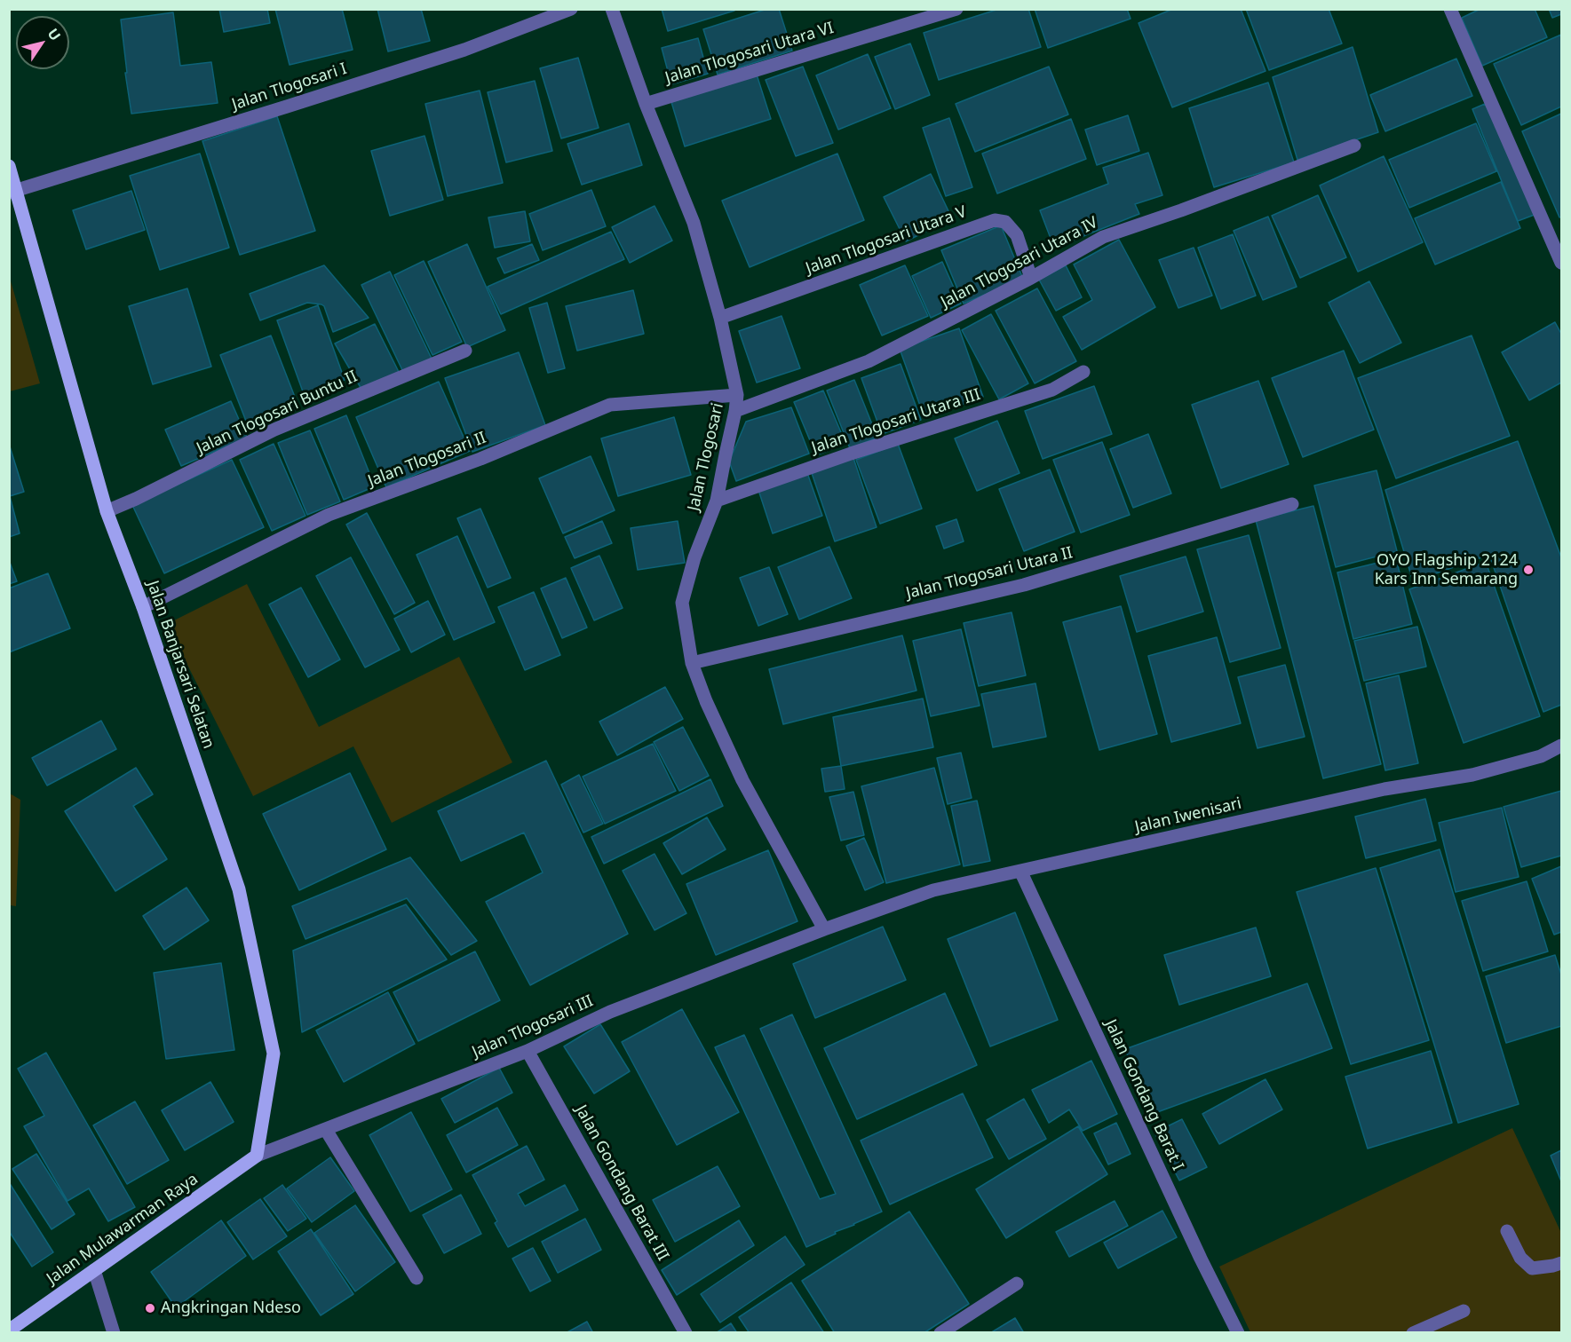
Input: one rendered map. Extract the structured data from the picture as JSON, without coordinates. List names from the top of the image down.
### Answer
{
  "streets": {
    "main road": ["Jalan Banjarsari Selatan", "Jalan Mulawarman Raya"],
    "street": [
      "Jalan Tlogosari Utara VI",
      "Jalan Tlogosari I",
      "Jalan Tlogosari Utara V",
      "Jalan Tlogosari Utara IV",
      "Jalan Tlogosari Buntu II",
      "Jalan Tlogosari Utara III",
      "Jalan Tlogosari",
      "Jalan Tlogosari II",
      "Jalan Tlogosari Utara II",
      "Jalan Iwenisari",
      "Jalan Tlogosari III",
      "Jalan Gondang Barat I",
      "Jalan Gondang Barat III"
    ]
  },
  "crossings": [
    ["Jalan Tlogosari Utara VI", "Jalan Tlogosari"],
    ["Jalan Tlogosari I", "Jalan Banjarsari Selatan"],
    ["Jalan Tlogosari Utara V", "Jalan Tlogosari Utara IV"],
    ["Jalan Tlogosari Utara V", "Jalan Tlogosari"],
    ["Jalan Tlogosari Utara IV", "Jalan Tlogosari"],
    ["Jalan Tlogosari Buntu II", "Jalan Banjarsari Selatan"],
    ["Jalan Tlogosari Utara III", "Jalan Tlogosari"],
    ["Jalan Tlogosari", "Jalan Tlogosari II"],
    ["Jalan Tlogosari", "Jalan Tlogosari Utara II"],
    ["Jalan Tlogosari", "Jalan Iwenisari"],
    ["Jalan Tlogosari", "Jalan Tlogosari III"],
    ["Jalan Tlogosari II", "Jalan Banjarsari Selatan"],
    ["Jalan Banjarsari Selatan", "Jalan Tlogosari III"],
    ["Jalan Banjarsari Selatan", "Jalan Mulawarman Raya"],
    ["Jalan Iwenisari", "Jalan Tlogosari III"],
    ["Jalan Iwenisari", "Jalan Gondang Barat I"],
    ["Jalan Tlogosari III", "Jalan Gondang Barat III"],
    ["Jalan Tlogosari III", "Jalan Mulawarman Raya"]
  ],
  "places": ["OYO Flagship 2124 Kars Inn Semarang", "Angkringan Ndeso"],
  "north": "top right"
}
